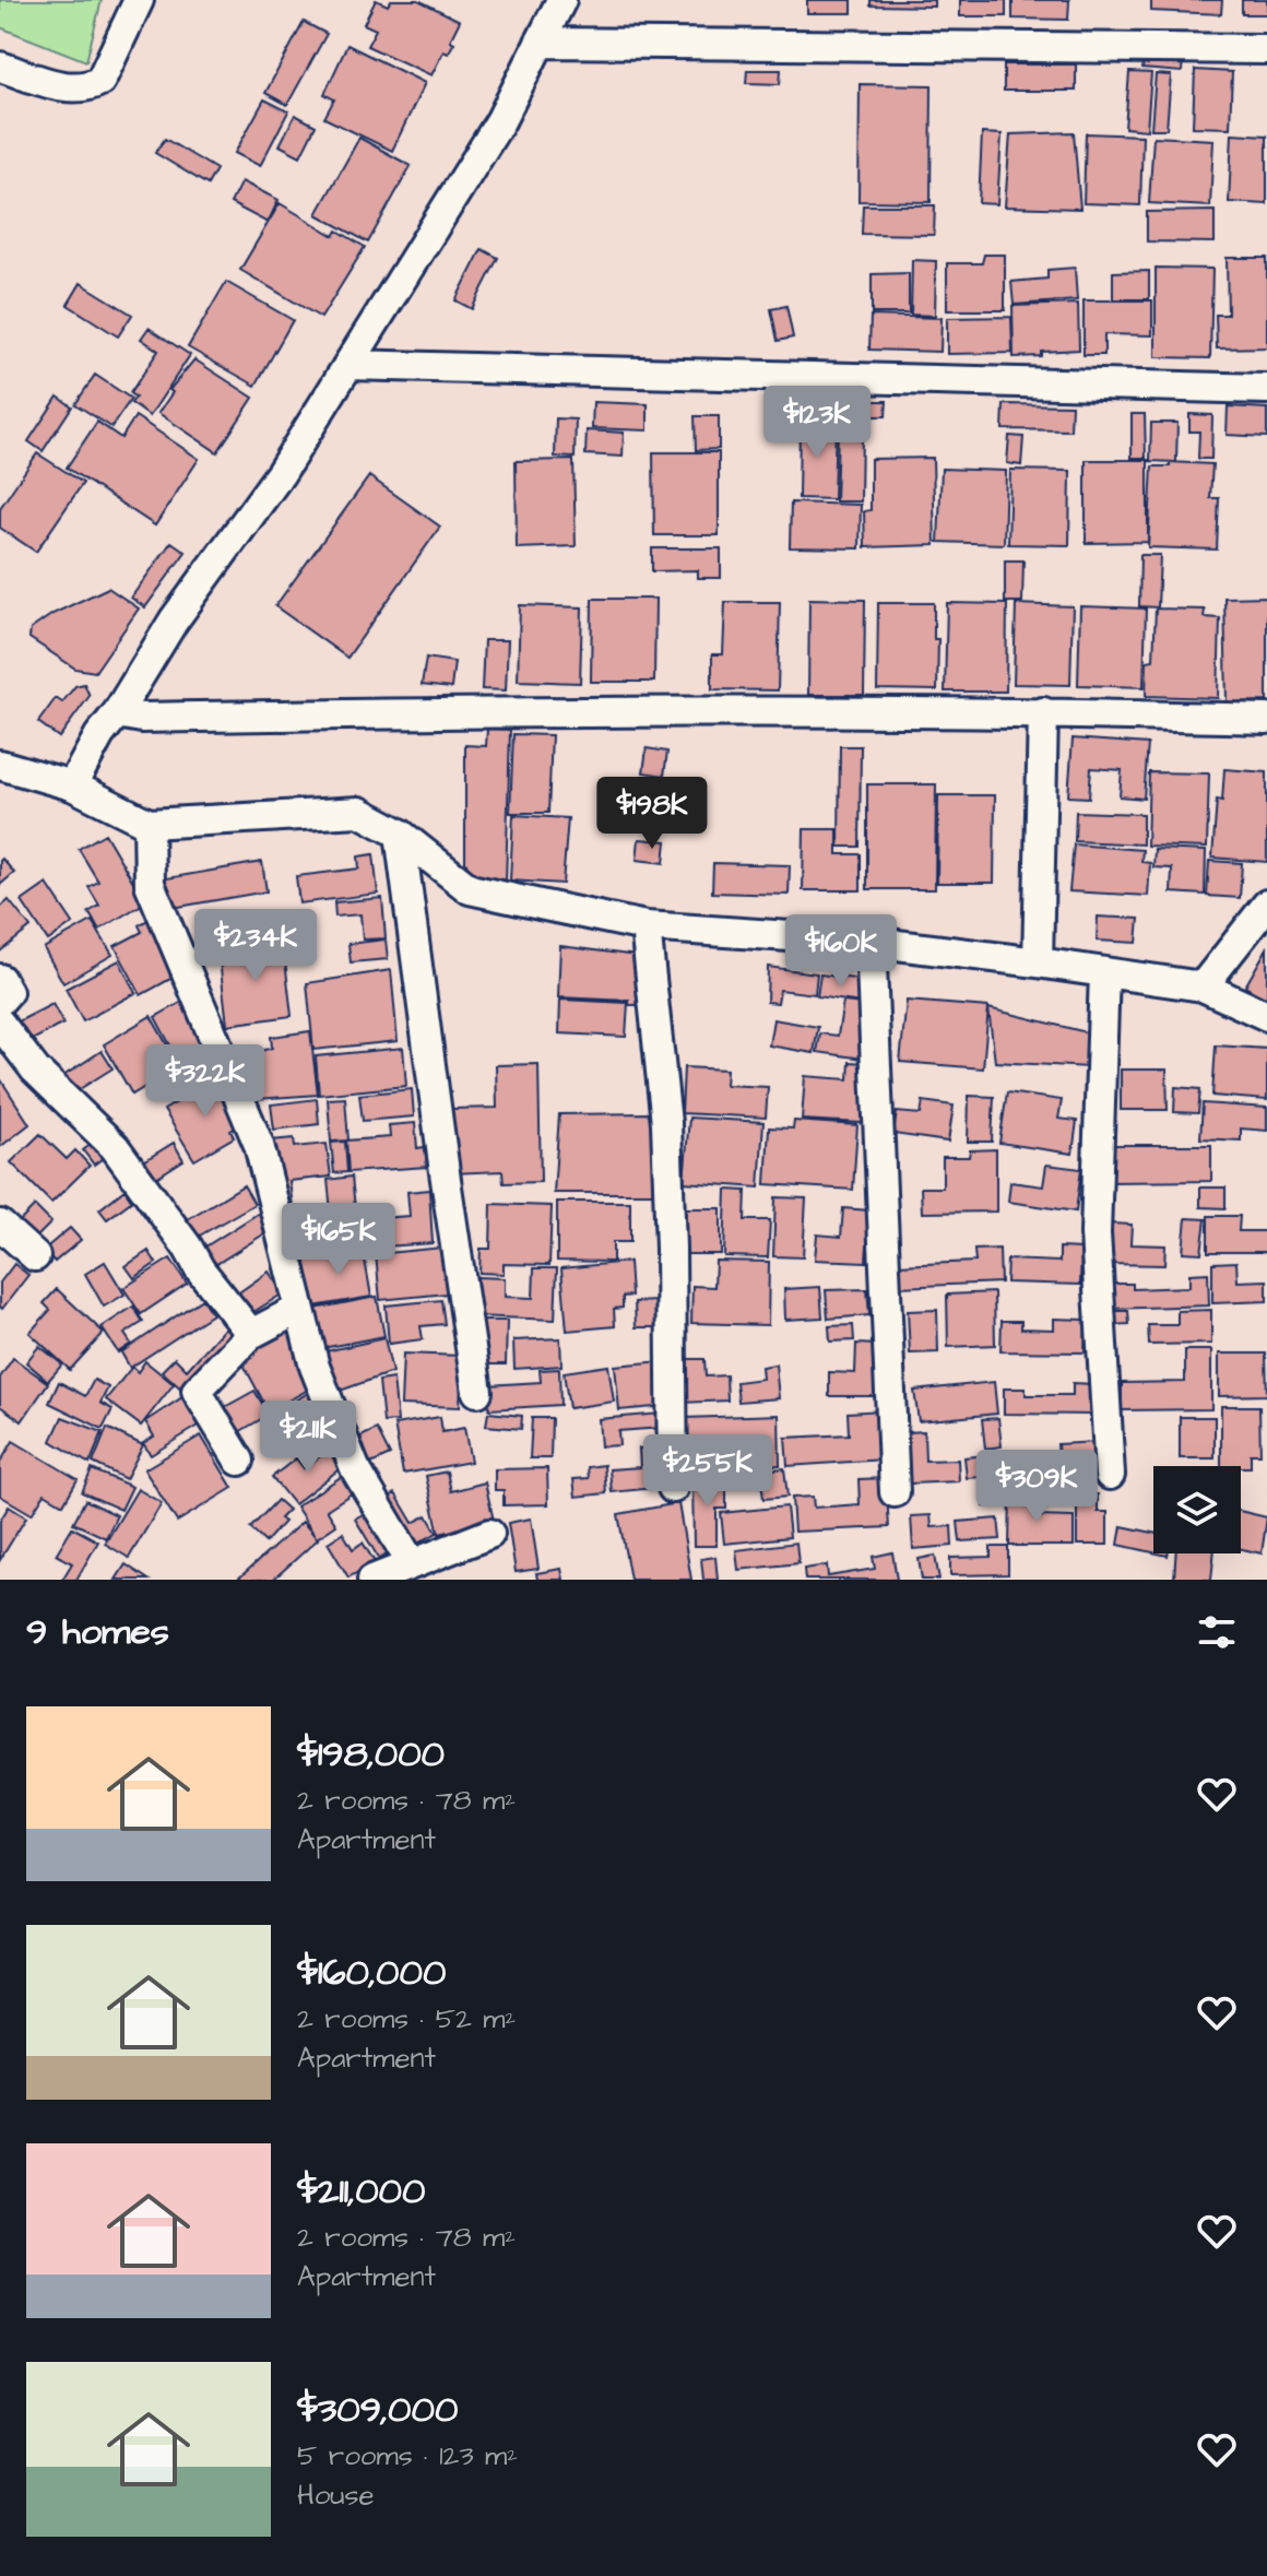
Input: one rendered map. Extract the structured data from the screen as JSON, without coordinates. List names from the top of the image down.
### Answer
{
  "page": {
    "price": [
      "$123K",
      "$198K",
      "$234K",
      "$160K",
      "$322K",
      "$165K",
      "$211K",
      "$255K",
      "$309K"
    ],
    "heading": "9 homes",
    "list": [
      {
        "name": "$198,000",
        "note": "2 rooms · 78 m² · Apartment"
      },
      {
        "name": "$160,000",
        "note": "2 rooms · 52 m² · Apartment"
      },
      {
        "name": "$211,000",
        "note": "2 rooms · 78 m² · Apartment"
      },
      {
        "name": "$309,000",
        "note": "5 rooms · 123 m² · House"
      }
    ]
  }
}
